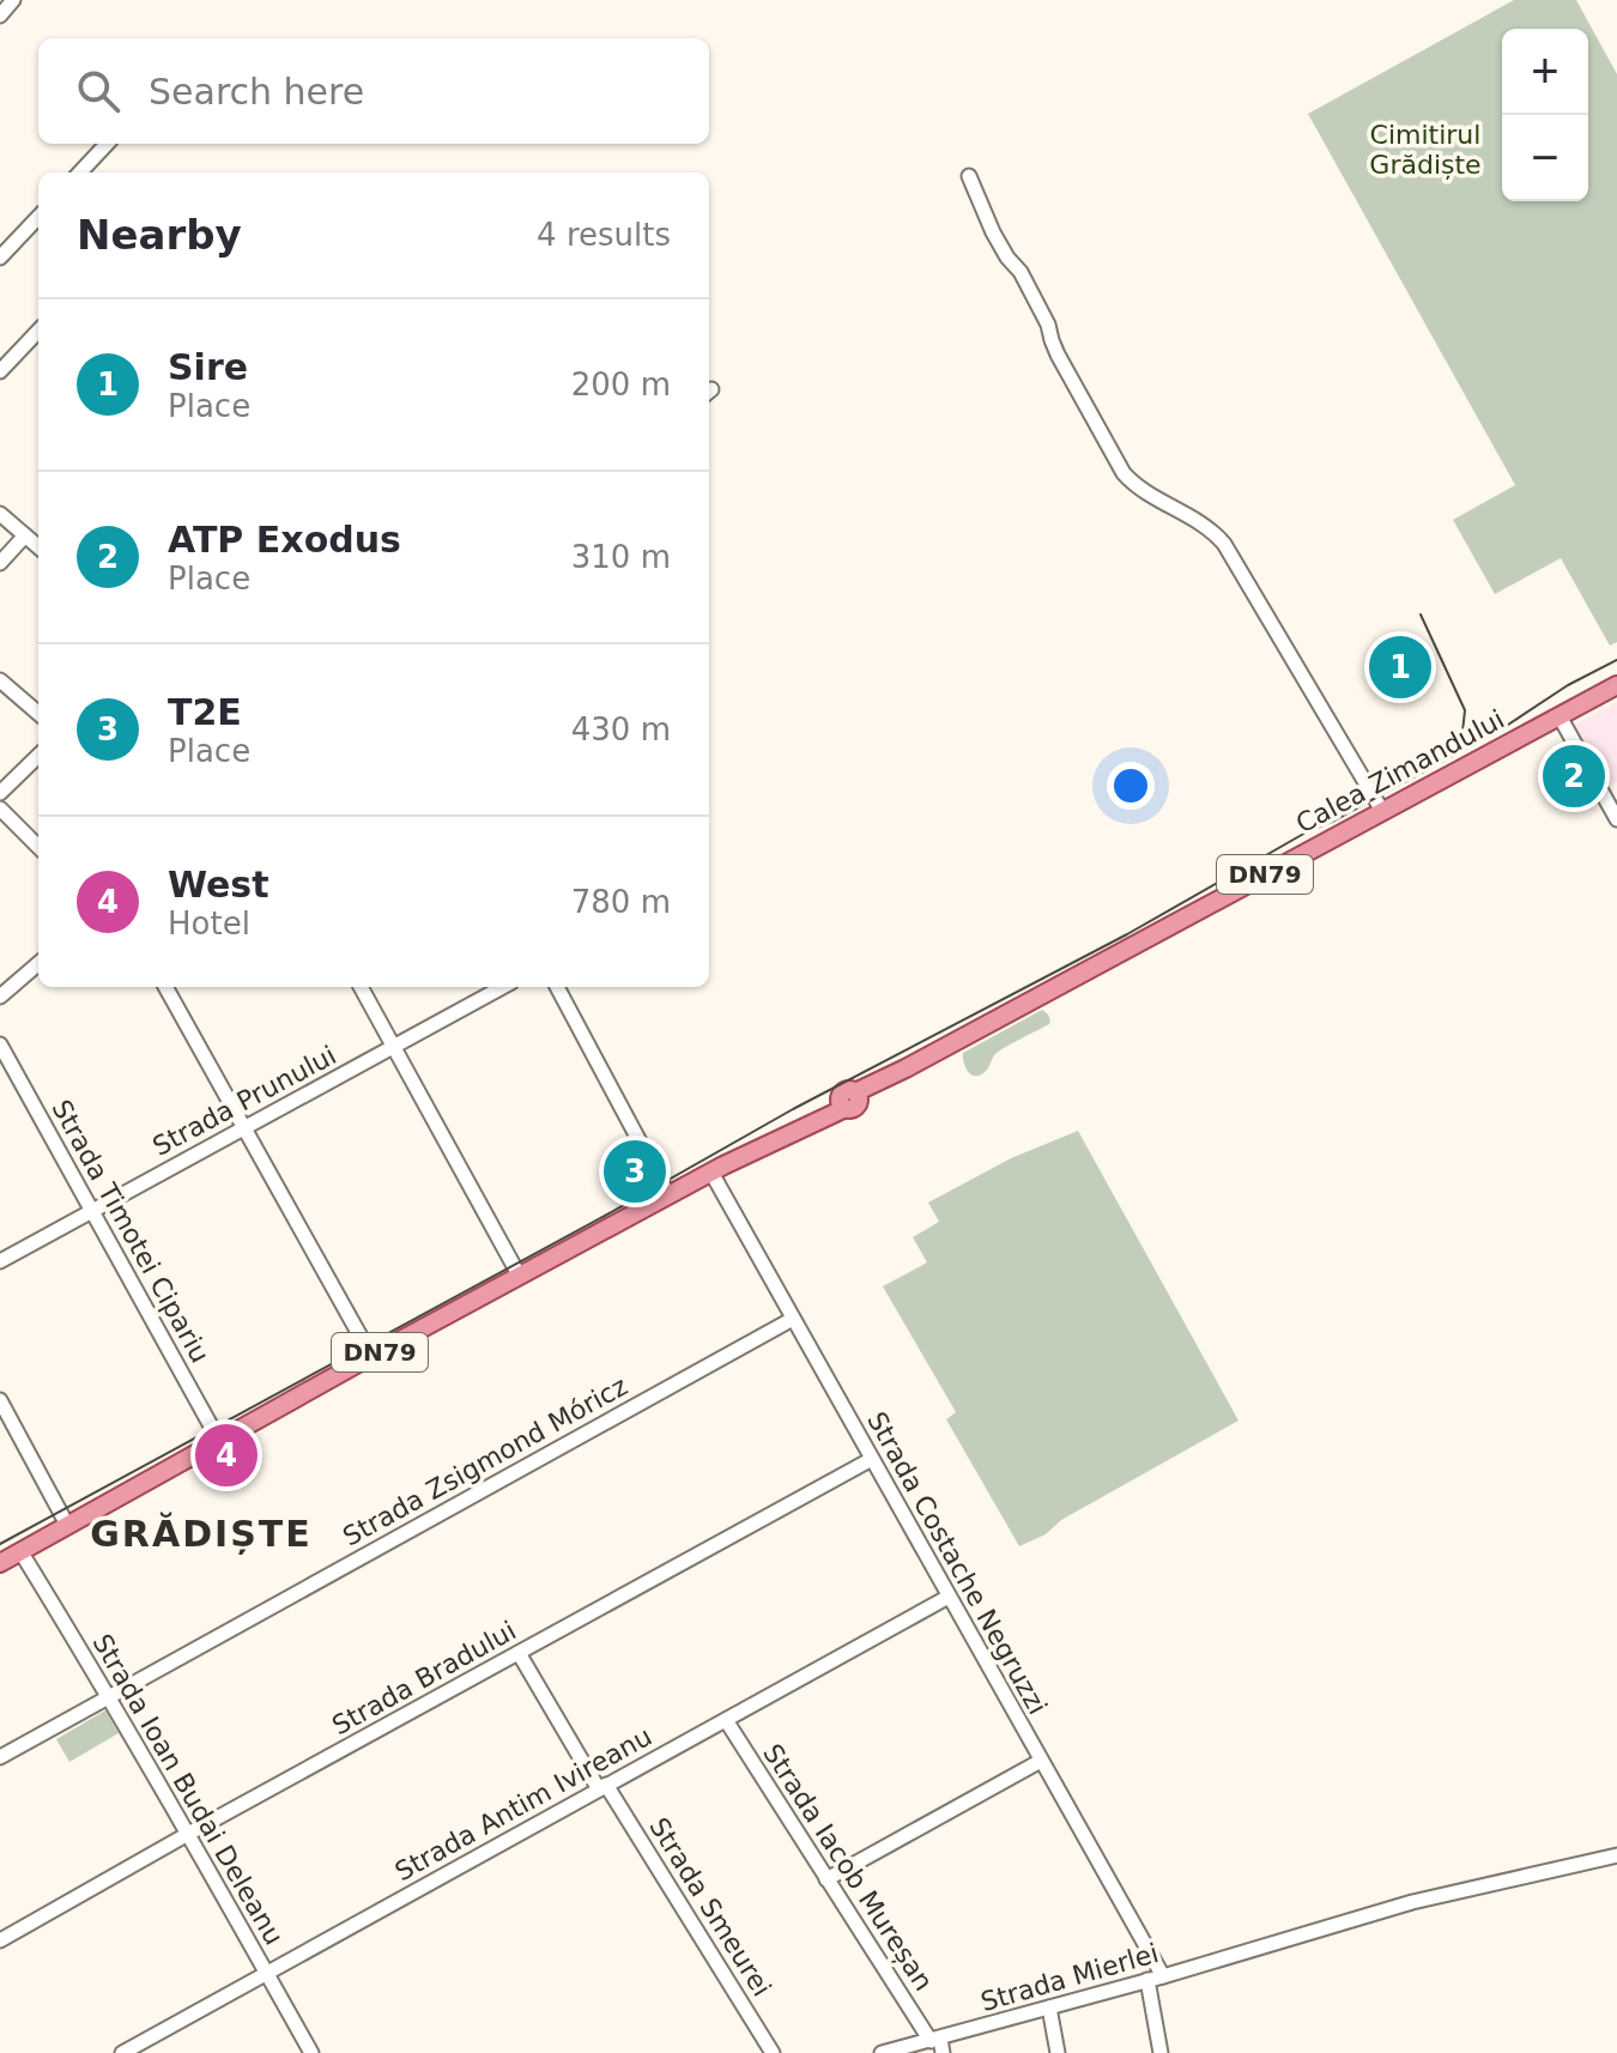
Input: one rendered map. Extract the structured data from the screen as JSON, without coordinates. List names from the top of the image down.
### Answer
{
  "streets": {
    "main road": ["Calea Zimandului", "DN79"],
    "street": [
      "Strada Prunului",
      "Strada Timotei Cipariu",
      "Strada Zsigmond Móricz",
      "Strada Costache Negruzzi",
      "Strada Bradului",
      "Strada Ioan Budai Deleanu",
      "Strada Antim Ivireanu",
      "Strada Iacob Mureșan",
      "Strada Smeurei",
      "Strada Mierlei"
    ]
  },
  "crossings": [
    ["Calea Zimandului", "DN79"],
    ["Calea Zimandului", "Strada Costache Negruzzi"],
    ["DN79", "Strada Timotei Cipariu"],
    ["DN79", "Strada Costache Negruzzi"],
    ["DN79", "Strada Ioan Budai Deleanu"],
    ["Strada Prunului", "Strada Timotei Cipariu"],
    ["Strada Zsigmond Móricz", "Strada Costache Negruzzi"],
    ["Strada Zsigmond Móricz", "Strada Ioan Budai Deleanu"],
    ["Strada Costache Negruzzi", "Strada Bradului"],
    ["Strada Costache Negruzzi", "Strada Antim Ivireanu"],
    ["Strada Costache Negruzzi", "Strada Mierlei"],
    ["Strada Bradului", "Strada Ioan Budai Deleanu"],
    ["Strada Bradului", "Strada Smeurei"],
    ["Strada Ioan Budai Deleanu", "Strada Antim Ivireanu"],
    ["Strada Antim Ivireanu", "Strada Iacob Mureșan"],
    ["Strada Antim Ivireanu", "Strada Smeurei"],
    ["Strada Iacob Mureșan", "Strada Mierlei"]
  ],
  "districts": ["GRĂDIȘTE"],
  "parks": ["Cimitirul Grădiște"],
  "page": {
    "map_buttons": ["+", "−"],
    "search": "Search here",
    "heading": ["Nearby", "4 results"],
    "list": [
      {
        "mark": "1",
        "name": "Sire",
        "note": "Place",
        "value": "200 m"
      },
      {
        "mark": "2",
        "name": "ATP Exodus",
        "note": "Place",
        "value": "310 m"
      },
      {
        "mark": "3",
        "name": "T2E",
        "note": "Place",
        "value": "430 m"
      },
      {
        "mark": "4",
        "name": "West",
        "note": "Hotel",
        "value": "780 m"
      }
    ],
    "pins": [
      "1",
      "2",
      "3",
      "4"
    ]
  }
}
